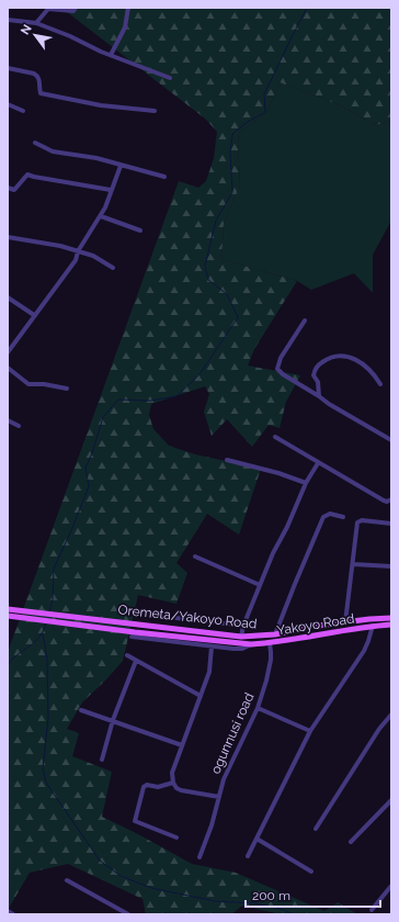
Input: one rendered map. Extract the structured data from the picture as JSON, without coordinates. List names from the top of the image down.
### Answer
{
  "streets": {
    "main road": ["Oremeta/Yakoyo Road", "Yakoyo Road"],
    "street": ["ogunnusi road"]
  },
  "crossings": [
    ["Yakoyo Road", "ogunnusi road"]
  ],
  "scale_bar": "200 m",
  "north": "top left"
}
